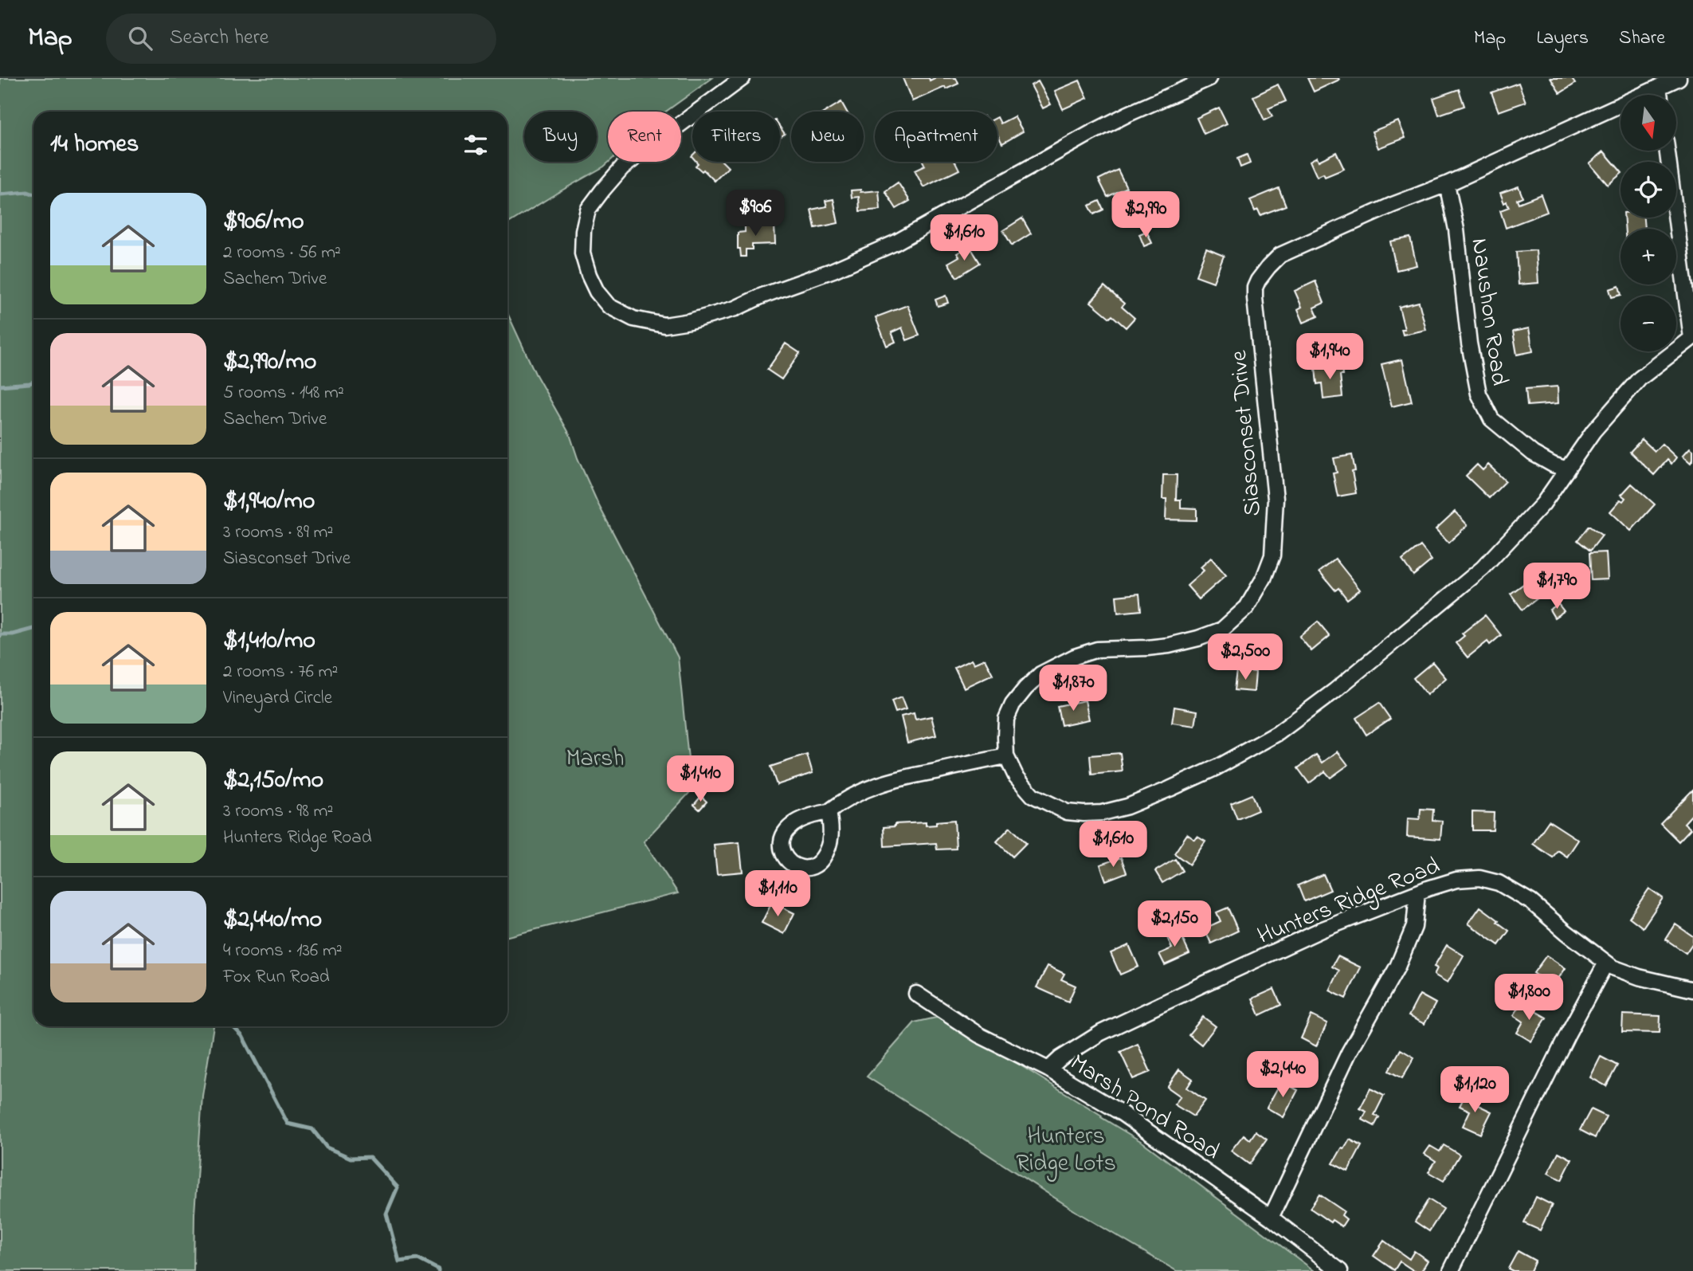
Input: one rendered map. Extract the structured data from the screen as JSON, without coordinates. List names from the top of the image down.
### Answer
{
  "streets": {
    "street": [
      "Naushon Road",
      "Siasconset Drive",
      "Hunters Ridge Road",
      "Marsh Pond Road"
    ]
  },
  "crossings": [
    ["Naushon Road", "Siasconset Drive"],
    ["Hunters Ridge Road", "Marsh Pond Road"]
  ],
  "parks": ["Marsh", "Hunters Ridge Lots"],
  "north": "bottom",
  "page": {
    "header": "Map",
    "search": "Search here",
    "nav": ["Map", "Layers", "Share"],
    "map_buttons": ["+", "−"],
    "chip": [
      "Buy",
      "Rent",
      "Filters",
      "New",
      "Apartment"
    ],
    "heading": "14 homes",
    "list": [
      {
        "name": "$906/mo",
        "note": "2 rooms · 56 m² · Sachem Drive"
      },
      {
        "name": "$2,990/mo",
        "note": "5 rooms · 148 m² · Sachem Drive"
      },
      {
        "name": "$1,940/mo",
        "note": "3 rooms · 89 m² · Siasconset Drive"
      },
      {
        "name": "$1,410/mo",
        "note": "2 rooms · 76 m² · Vineyard Circle"
      },
      {
        "name": "$2,150/mo",
        "note": "3 rooms · 98 m² · Hunters Ridge Road"
      },
      {
        "name": "$2,440/mo",
        "note": "4 rooms · 136 m² · Fox Run Road"
      }
    ],
    "price": [
      "$906",
      "$2,990",
      "$1,610",
      "$1,940",
      "$1,790",
      "$2,500",
      "$1,870",
      "$1,410",
      "$1,610",
      "$1,110",
      "$2,150",
      "$1,800",
      "$2,440",
      "$1,120"
    ]
  }
}
